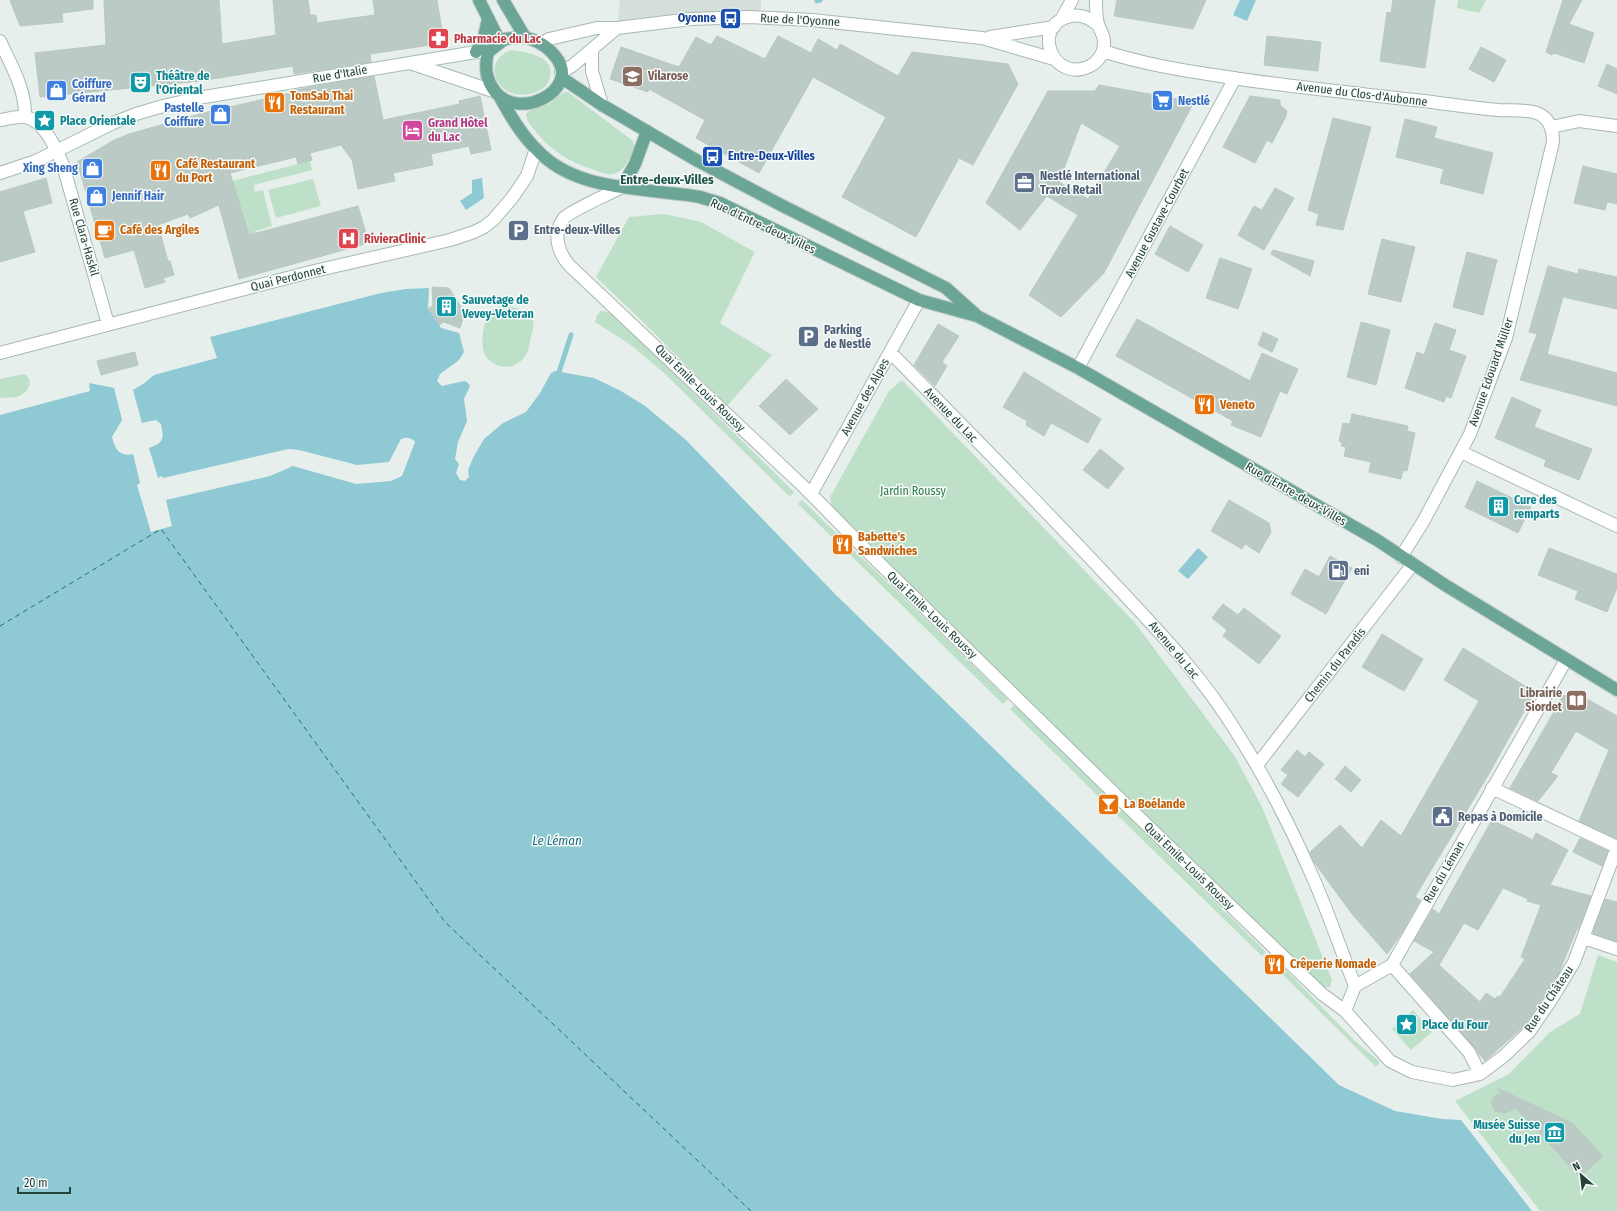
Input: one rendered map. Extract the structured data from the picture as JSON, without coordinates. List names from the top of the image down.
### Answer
{
  "streets": {
    "main road": ["Rue d'Entre-deux-Villes"],
    "street": [
      "Rue de l'Oyonne",
      "Rue d'Italie",
      "Avenue du Clos-d'Aubonne",
      "Avenue Gustave-Courbet",
      "Rue Clara-Haskil",
      "Quai Perdonnet",
      "Avenue Edouard Müller",
      "Quai Emile-Louis Roussy",
      "Avenue des Alpes",
      "Avenue du Lac",
      "Chemin du Paradis",
      "Rue du Léman",
      "Rue du Château"
    ]
  },
  "crossings": [
    ["Rue de l'Oyonne", "Rue d'Italie"],
    ["Rue de l'Oyonne", "Avenue du Clos-d'Aubonne"],
    ["Rue de l'Oyonne", "Rue d'Entre-deux-Villes"],
    ["Rue d'Italie", "Rue d'Entre-deux-Villes"],
    ["Rue d'Italie", "Rue Clara-Haskil"],
    ["Avenue du Clos-d'Aubonne", "Avenue Gustave-Courbet"],
    ["Avenue du Clos-d'Aubonne", "Avenue Edouard Müller"],
    ["Avenue Gustave-Courbet", "Rue d'Entre-deux-Villes"],
    ["Rue d'Entre-deux-Villes", "Quai Perdonnet"],
    ["Rue d'Entre-deux-Villes", "Avenue Edouard Müller"],
    ["Rue d'Entre-deux-Villes", "Quai Emile-Louis Roussy"],
    ["Rue d'Entre-deux-Villes", "Avenue des Alpes"],
    ["Rue d'Entre-deux-Villes", "Chemin du Paradis"],
    ["Rue d'Entre-deux-Villes", "Rue du Léman"],
    ["Rue Clara-Haskil", "Quai Perdonnet"],
    ["Quai Emile-Louis Roussy", "Avenue des Alpes"],
    ["Quai Emile-Louis Roussy", "Rue du Château"],
    ["Avenue des Alpes", "Avenue du Lac"],
    ["Avenue du Lac", "Chemin du Paradis"]
  ],
  "districts": ["Entre-deux-Villes"],
  "water": ["Le Léman"],
  "parks": ["Jardin Roussy"],
  "places": {
    "bus stop": ["Oyonne", "Entre-Deux-Villes"],
    "pharmacy": ["Pharmacie du Lac"],
    "school or university": ["Vilarose"],
    "theatre": ["Théâtre de l'Oriental"],
    "shop": [
      "Coiffure Gérard",
      "Pastelle Coiffure",
      "Xing Sheng",
      "Jennif Hair"
    ],
    "supermarket": ["Nestlé"],
    "restaurant": [
      "TomSab Thai Restaurant",
      "Café Restaurant du Port",
      "Veneto",
      "Babette's Sandwiches",
      "Crêperie Nomade"
    ],
    "place": ["Place Orientale", "Place du Four"],
    "hotel": ["Grand Hôtel du Lac"],
    "office": ["Nestlé International Travel Retail"],
    "cafe": ["Café des Argiles"],
    "parking": ["Entre-deux-Villes", "Parking de Nestlé"],
    "hospital": ["RivieraClinic"],
    "building": ["Sauvetage de Vevey-Veteran", "Cure des remparts"],
    "fuel station": ["eni"],
    "library": ["Librairie Siordet"],
    "bar": ["La Boélande"],
    "public building": ["Repas à Domicile"],
    "museum": ["Musée Suisse du Jeu"]
  },
  "scale_bar": "20 m",
  "north": "top left"
}
